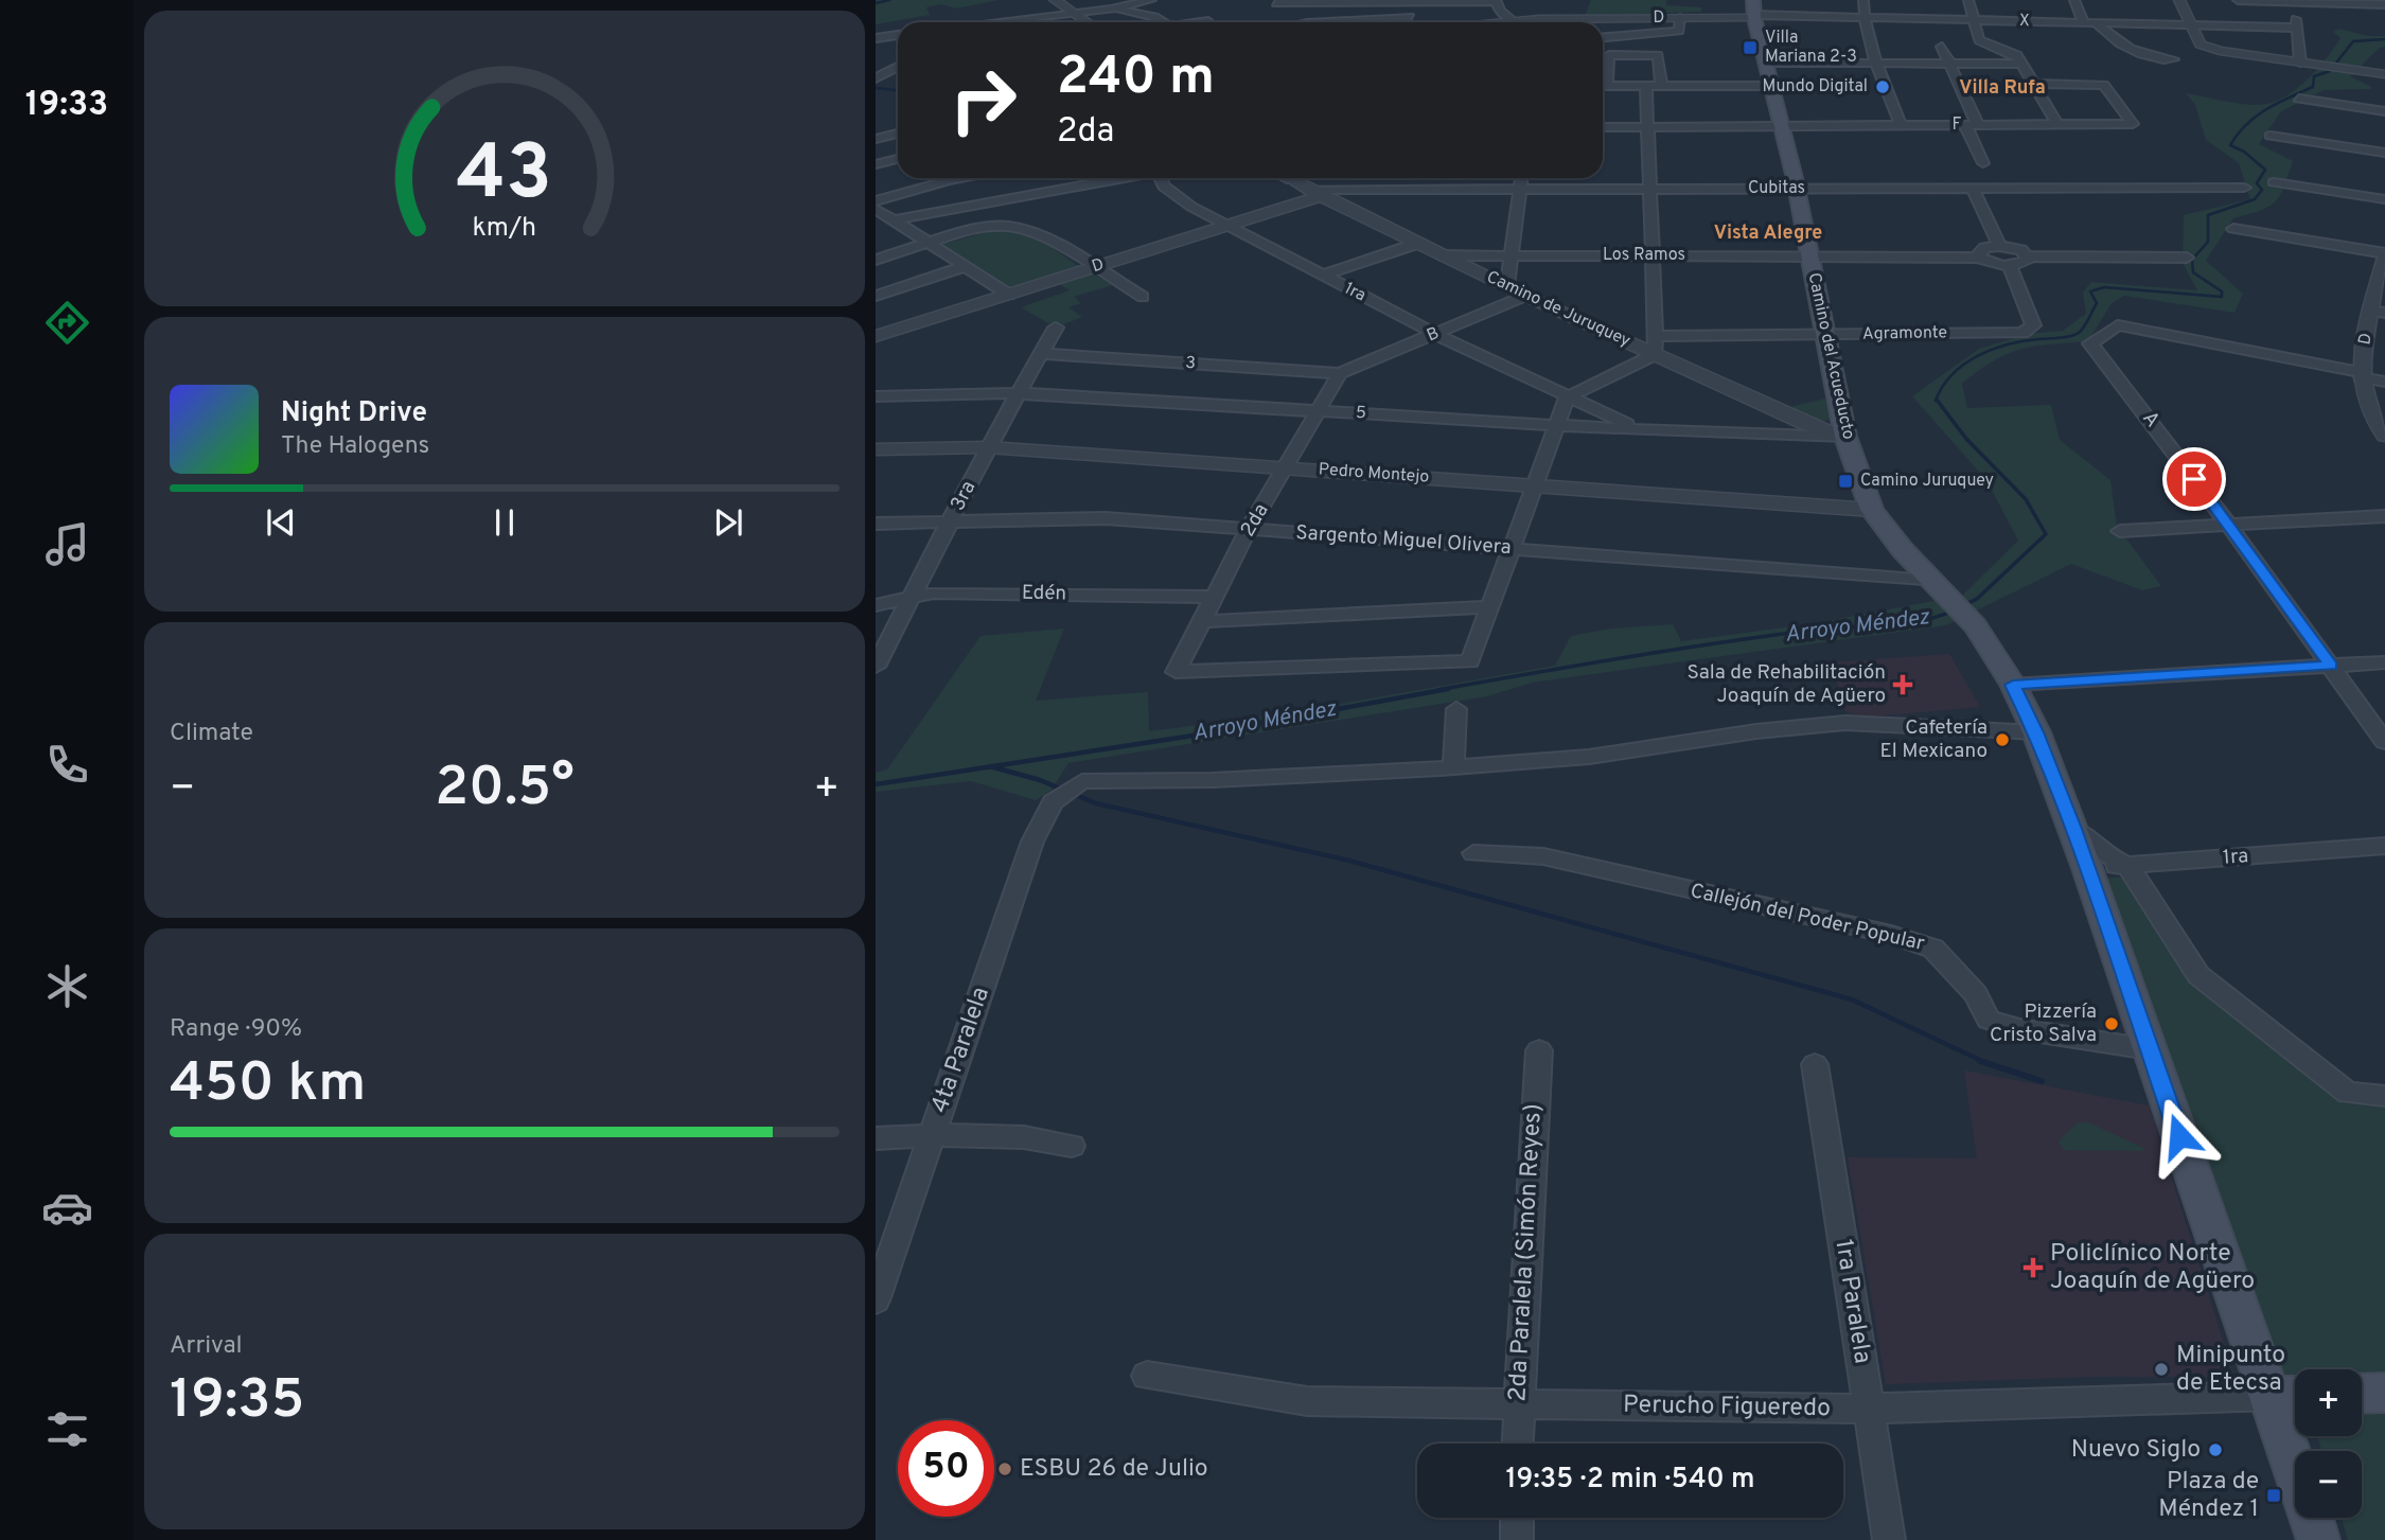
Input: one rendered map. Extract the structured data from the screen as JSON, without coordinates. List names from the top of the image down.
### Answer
{
  "streets": {
    "main road": ["Camino del Acueducto"],
    "street": [
      "D",
      "X",
      "F",
      "Cubitas",
      "Los Ramos",
      "1ra",
      "Camino de Juruquey",
      "Agramonte",
      "B",
      "3",
      "5",
      "A",
      "Pedro Montejo",
      "3ra",
      "2da",
      "Sargento Miguel Olivera",
      "Edén",
      "Callejón del Poder Popular",
      "4ta Paralela",
      "2da Paralela (Simón Reyes)",
      "1ra Paralela",
      "Perucho Figueredo"
    ]
  },
  "crossings": [
    ["D", "X"],
    ["D", "Cubitas"],
    ["D", "1ra"],
    ["D", "Camino de Juruquey"],
    ["D", "Camino del Acueducto"],
    ["D", "A"],
    ["X", "Camino del Acueducto"],
    ["F", "Camino del Acueducto"],
    ["Cubitas", "Camino de Juruquey"],
    ["Cubitas", "Camino del Acueducto"],
    ["Los Ramos", "Camino de Juruquey"],
    ["Los Ramos", "Agramonte"],
    ["Los Ramos", "Camino del Acueducto"],
    ["1ra", "B"],
    ["1ra", "Camino del Acueducto"],
    ["1ra", "5"],
    ["Camino de Juruquey", "B"],
    ["Camino de Juruquey", "Camino del Acueducto"],
    ["Camino de Juruquey", "5"],
    ["Agramonte", "Camino del Acueducto"],
    ["B", "3"],
    ["B", "2da"],
    ["Camino del Acueducto", "5"],
    ["Camino del Acueducto", "Pedro Montejo"],
    ["Camino del Acueducto", "Sargento Miguel Olivera"],
    ["Camino del Acueducto", "Callejón del Poder Popular"],
    ["Camino del Acueducto", "Perucho Figueredo"],
    ["3", "3ra"],
    ["3", "2da"],
    ["5", "3ra"],
    ["5", "2da"],
    ["Pedro Montejo", "3ra"],
    ["Pedro Montejo", "2da"],
    ["3ra", "Sargento Miguel Olivera"],
    ["3ra", "Edén"],
    ["2da", "Sargento Miguel Olivera"],
    ["2da", "Edén"],
    ["2da Paralela (Simón Reyes)", "Perucho Figueredo"],
    ["1ra Paralela", "Perucho Figueredo"]
  ],
  "districts": ["Villa Rufa", "Vista Alegre"],
  "water": ["Arroyo Méndez"],
  "places": {
    "transit": ["Villa Mariana 2-3", "Camino Juruquey", "Plaza de Méndez 1"],
    "other": [
      "Mundo Digital",
      "Cafetería El Mexicano",
      "Pizzería Cristo Salva",
      "Minipunto de Etecsa",
      "Nuevo Siglo",
      "ESBU 26 de Julio"
    ],
    "health": ["Sala de Rehabilitación Joaquín de Agüero", "Policlínico Norte Joaquín de Agüero"]
  },
  "page": {
    "tabs": "19:33",
    "turn": ["240 m", "2da"],
    "song": ["Night Drive", "The Halogens"],
    "tile": [
      "Climate",
      ["Range · 90%", "450 km"],
      ["Arrival", "19:35"]
    ],
    "heat": ["−", "20.5°", "+"],
    "map_buttons": ["+", "−"],
    "limit": "50",
    "trip": "19:35 · 2 min · 540 m",
    "gauge": ["43", "km/h"]
  }
}
